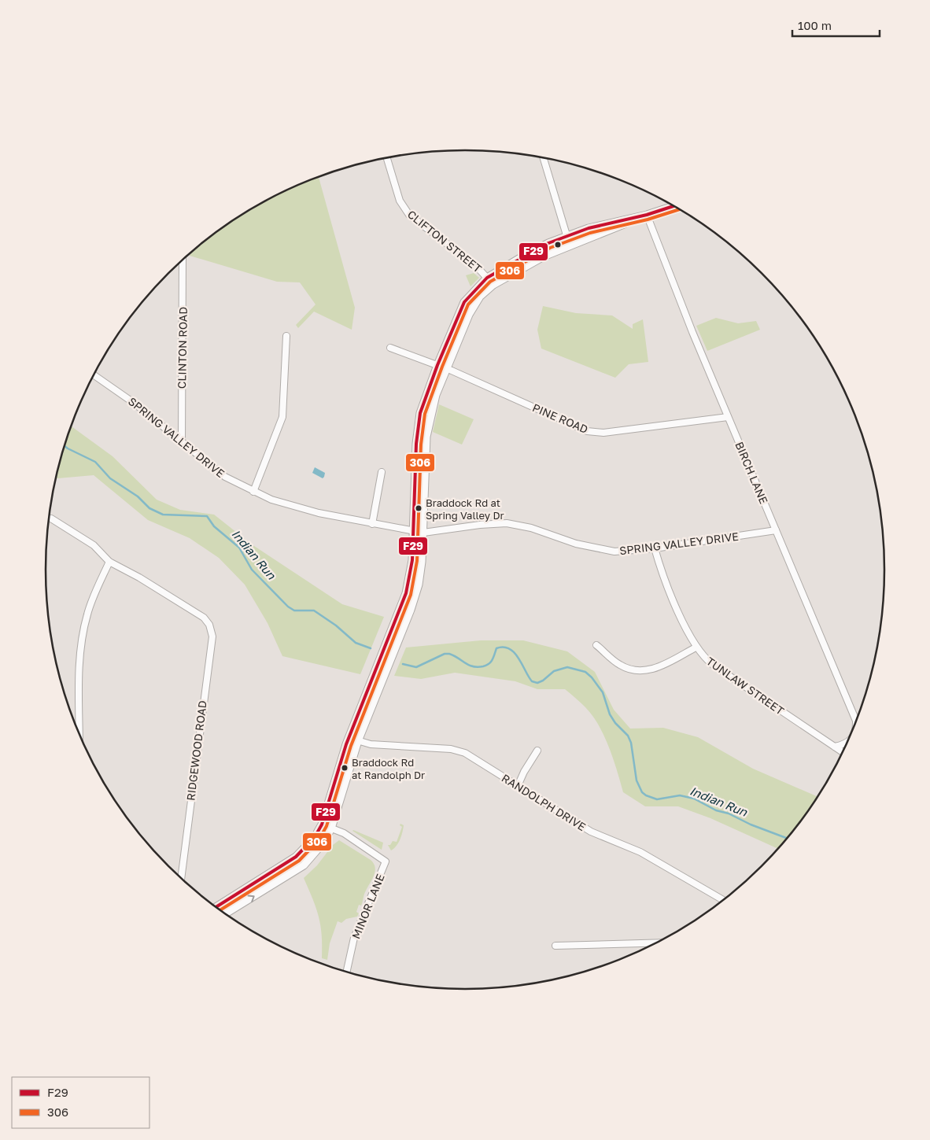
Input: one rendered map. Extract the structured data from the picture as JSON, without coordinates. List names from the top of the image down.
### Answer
{
  "streets": {
    "street": [
      "CLIFTON STREET",
      "CLINTON ROAD",
      "PINE ROAD",
      "SPRING VALLEY DRIVE",
      "BIRCH LANE",
      "TUNLAW STREET",
      "RIDGEWOOD ROAD",
      "RANDOLPH DRIVE",
      "MINOR LANE"
    ]
  },
  "crossings": [
    ["CLINTON ROAD", "SPRING VALLEY DRIVE"],
    ["PINE ROAD", "BIRCH LANE"],
    ["SPRING VALLEY DRIVE", "BIRCH LANE"],
    ["SPRING VALLEY DRIVE", "TUNLAW STREET"]
  ],
  "water": ["Indian Run"],
  "places": ["Braddock Rd at Spring Valley Dr", "Braddock Rd at Randolph Dr"],
  "lines": ["transit line F29", "transit line 306"],
  "legend": ["F29", "306"],
  "scale_bar": "100 m"
}
